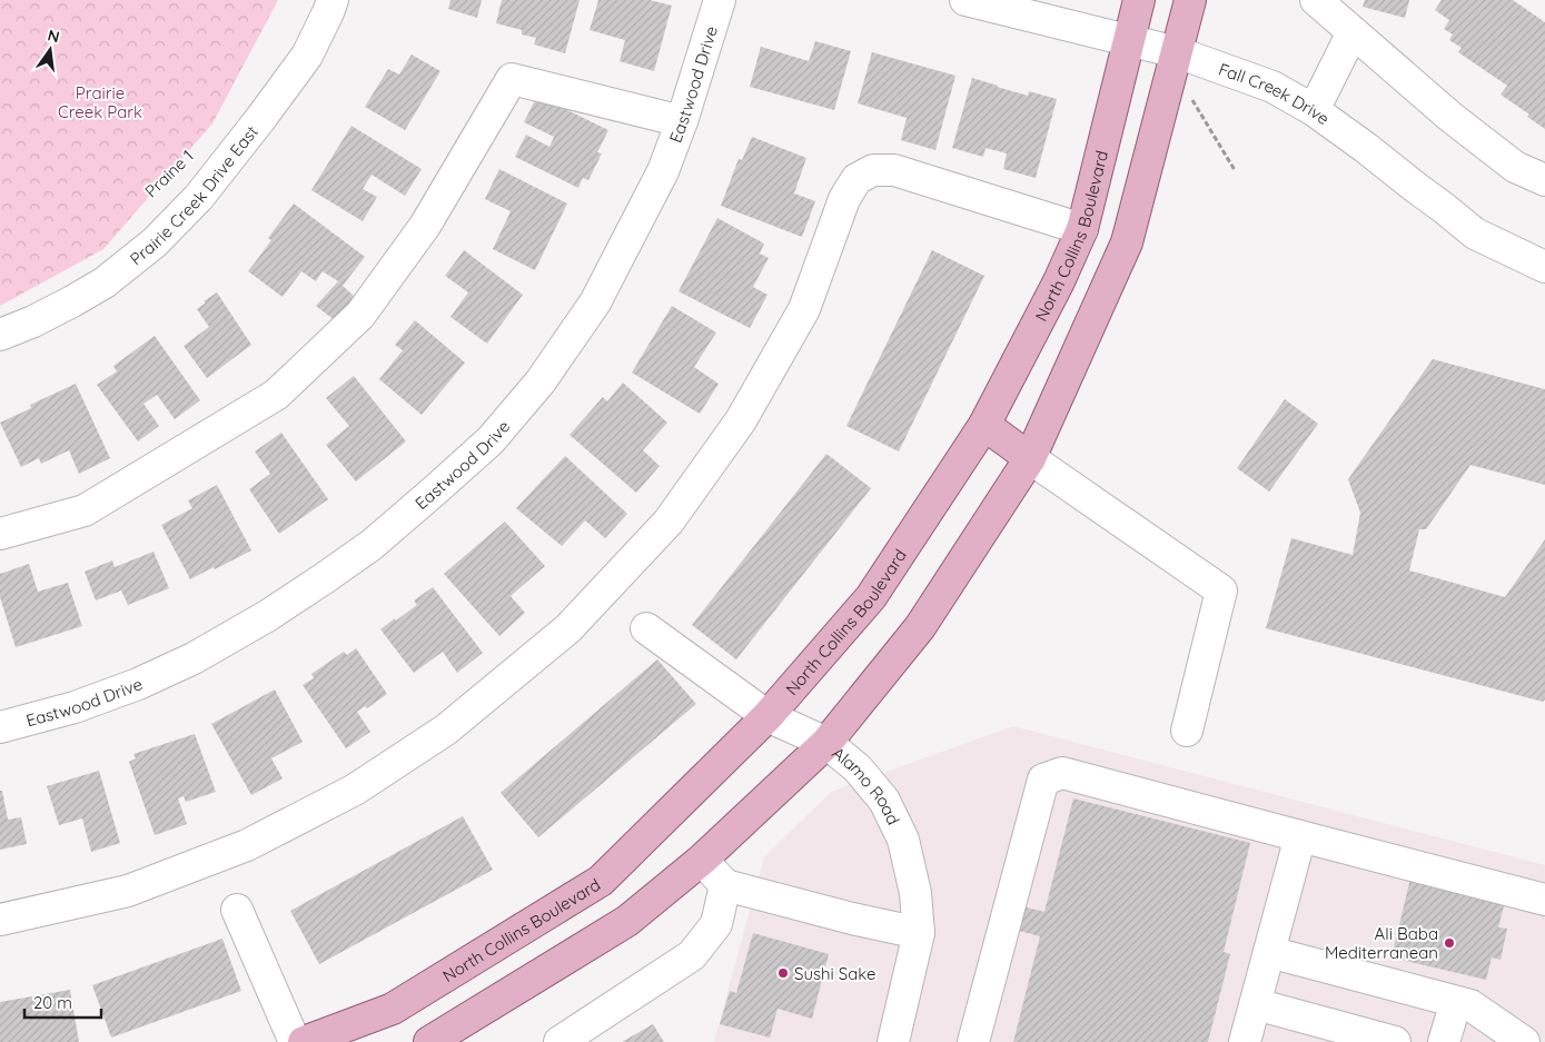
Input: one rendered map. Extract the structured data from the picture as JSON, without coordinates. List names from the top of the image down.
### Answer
{
  "streets": {
    "main road": ["North Collins Boulevard"],
    "street": [
      "Eastwood Drive",
      "Fall Creek Drive",
      "Prairie Creek Drive East",
      "Alamo Road"
    ]
  },
  "crossings": [
    ["Fall Creek Drive", "North Collins Boulevard"],
    ["North Collins Boulevard", "Alamo Road"]
  ],
  "parks": ["Prairie Creek Park"],
  "places": ["Ali Baba Mediterranean", "Sushi Sake"],
  "scale_bar": "20 m",
  "north": "top"
}
